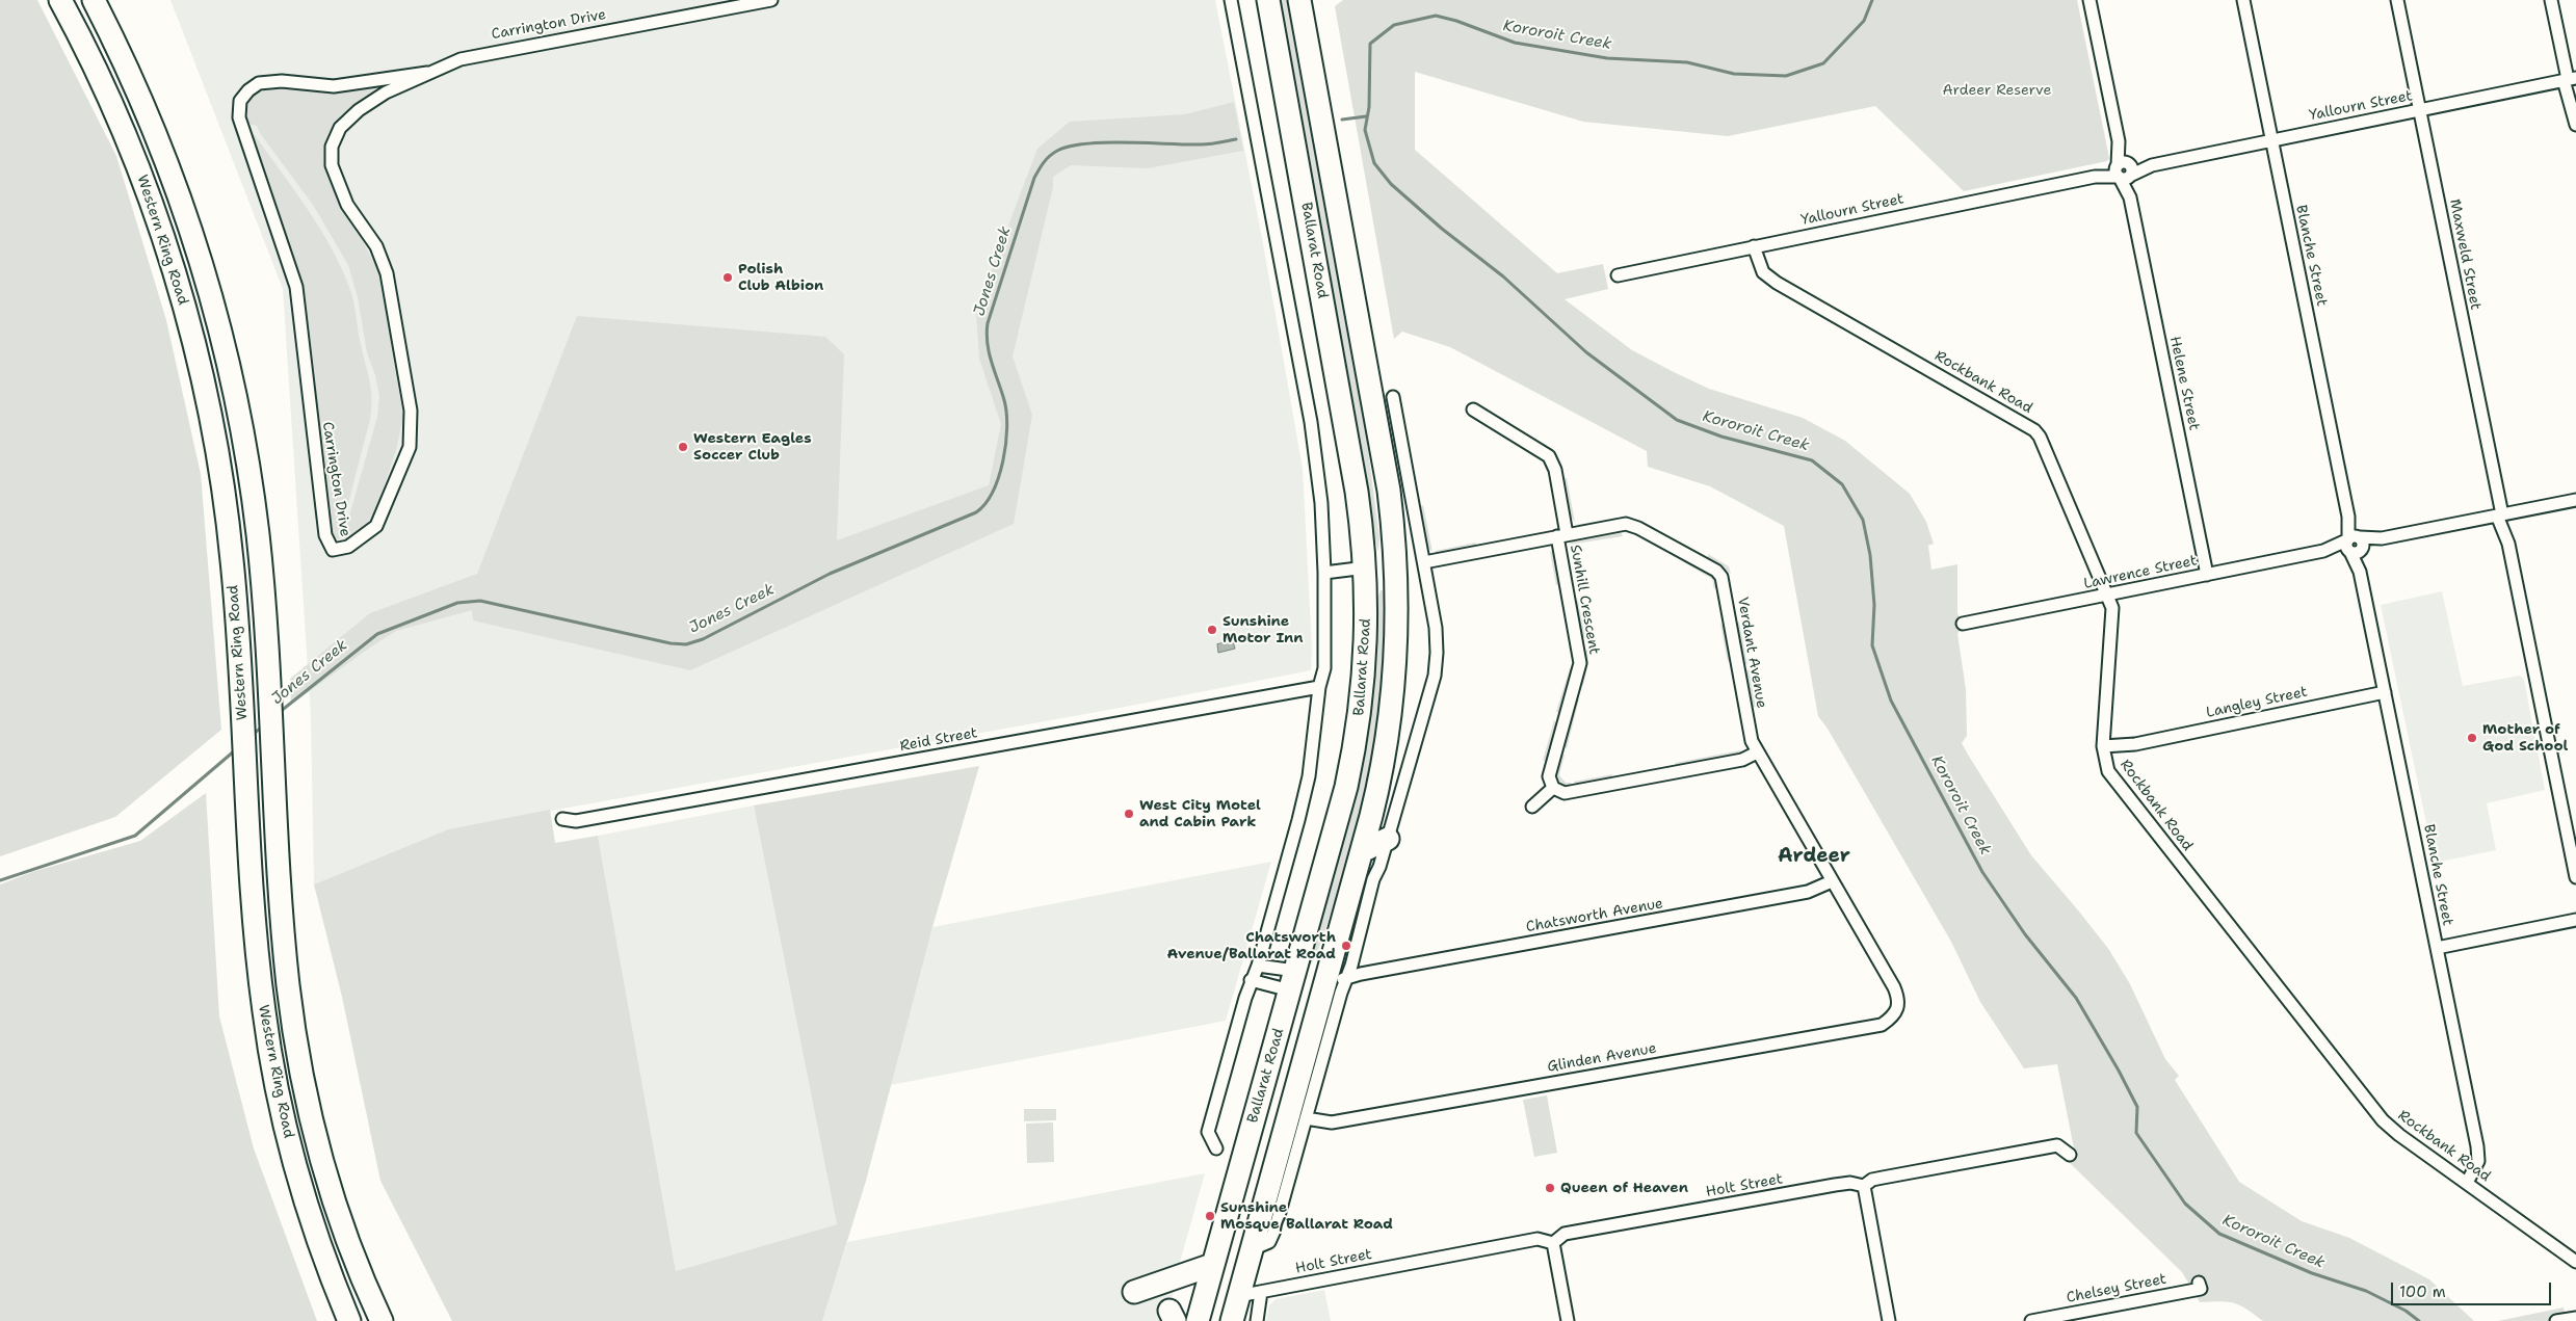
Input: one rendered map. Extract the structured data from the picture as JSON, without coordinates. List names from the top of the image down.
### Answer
{
  "streets": {
    "highway": ["Western Ring Road", "Ballarat Road"],
    "street": [
      "Carrington Drive",
      "Yallourn Street",
      "Maxweld Street",
      "Blanche Street",
      "Rockbank Road",
      "Helene Street",
      "Lawrence Street",
      "Sunhill Crescent",
      "Verdant Avenue",
      "Langley Street",
      "Reid Street",
      "Chatsworth Avenue",
      "Glinden Avenue",
      "Holt Street",
      "Chelsey Street"
    ]
  },
  "crossings": [
    ["Yallourn Street", "Maxweld Street"],
    ["Yallourn Street", "Blanche Street"],
    ["Yallourn Street", "Rockbank Road"],
    ["Yallourn Street", "Helene Street"],
    ["Maxweld Street", "Lawrence Street"],
    ["Blanche Street", "Rockbank Road"],
    ["Blanche Street", "Lawrence Street"],
    ["Blanche Street", "Langley Street"],
    ["Rockbank Road", "Lawrence Street"],
    ["Rockbank Road", "Langley Street"],
    ["Helene Street", "Lawrence Street"],
    ["Sunhill Crescent", "Verdant Avenue"],
    ["Verdant Avenue", "Chatsworth Avenue"],
    ["Verdant Avenue", "Glinden Avenue"]
  ],
  "districts": ["Ardeer"],
  "water": ["Kororoit Creek", "Jones Creek"],
  "parks": ["Ardeer Reserve"],
  "places": [
    "Polish Club Albion",
    "Western Eagles Soccer Club",
    "Sunshine Motor Inn",
    "Mother of God School",
    "West City Motel and Cabin Park",
    "Chatsworth Avenue/Ballarat Road",
    "Queen of Heaven",
    "Sunshine Mosque/Ballarat Road"
  ],
  "scale_bar": "100 m"
}
